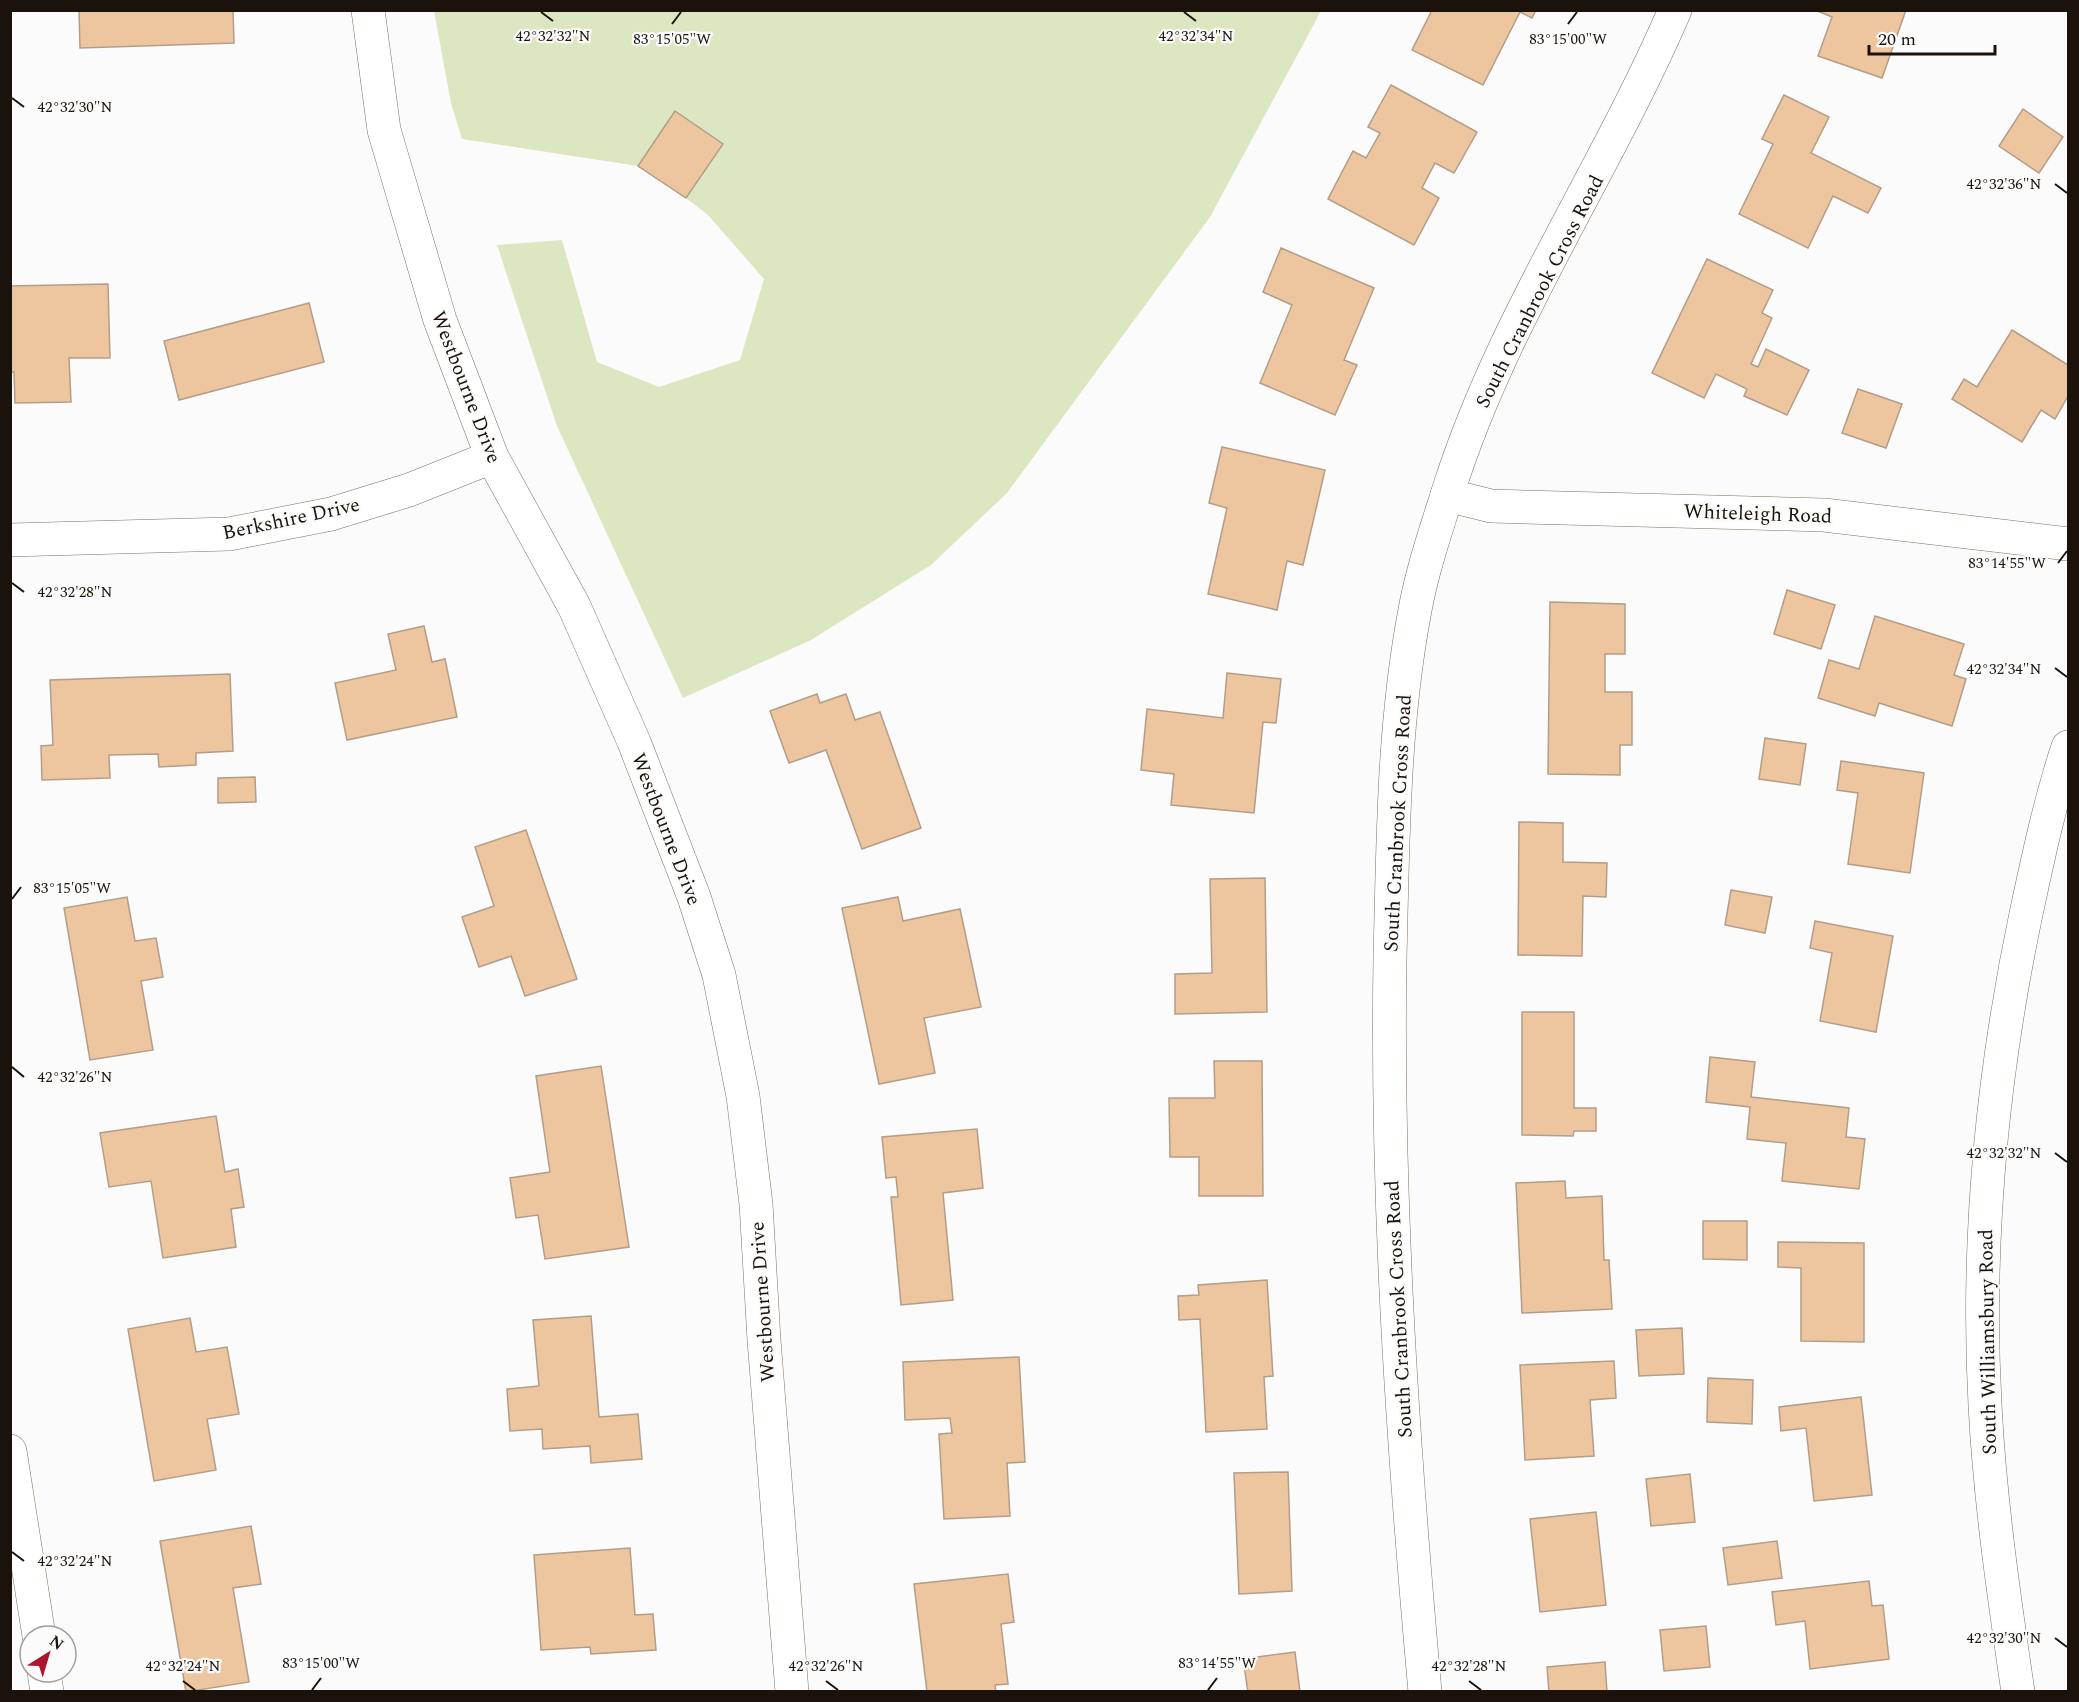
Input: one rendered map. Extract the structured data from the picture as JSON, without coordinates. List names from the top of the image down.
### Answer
{
  "streets": {
    "street": [
      "South Cranbrook Cross Road",
      "Westbourne Drive",
      "Whiteleigh Road",
      "Berkshire Drive",
      "South Williamsbury Road"
    ]
  },
  "crossings": [
    ["South Cranbrook Cross Road", "Whiteleigh Road"],
    ["Westbourne Drive", "Berkshire Drive"]
  ],
  "scale_bar": "20 m",
  "north": "top right",
  "coordinates": [
    "42°32'32\"N",
    "42°32'34\"N",
    "83°15'05\"W",
    "83°15'00\"W",
    "42°32'30\"N",
    "42°32'36\"N",
    "83°14'55\"W",
    "42°32'28\"N",
    "42°32'26\"N",
    "42°32'24\"N"
  ]
}
